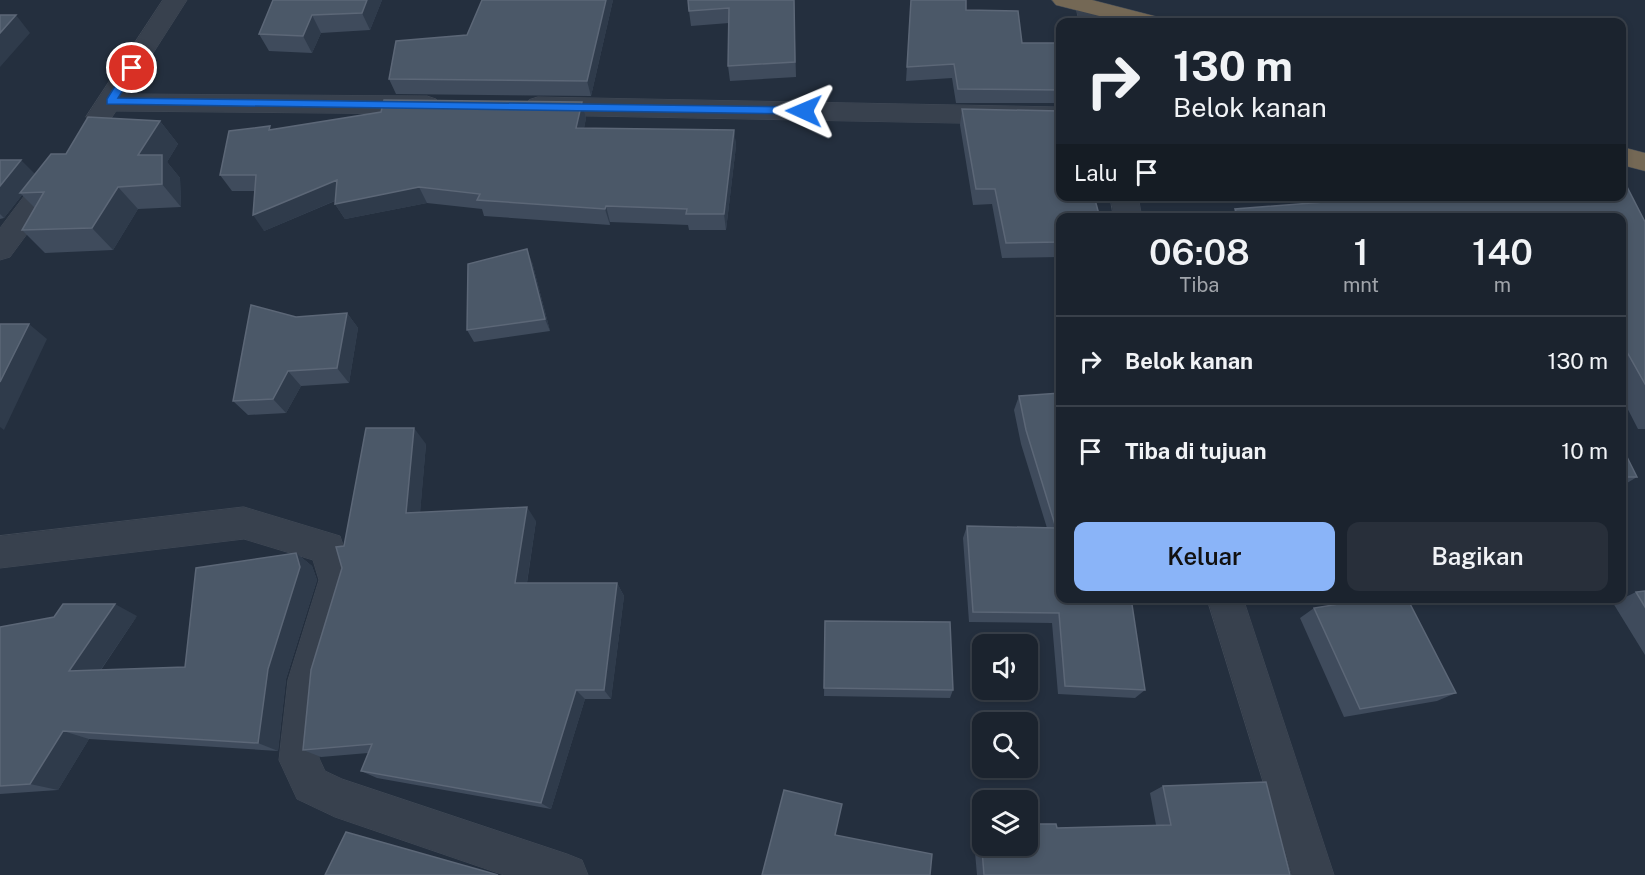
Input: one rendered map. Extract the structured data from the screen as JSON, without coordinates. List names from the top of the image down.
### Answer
{
  "page": {
    "turn": ["130 m", "Belok kanan"],
    "then": "Lalu",
    "eta": [
      "06:08",
      "Tiba",
      "1",
      "mnt",
      "140",
      "m"
    ],
    "list": [
      {
        "name": "Belok kanan",
        "value": "130 m"
      },
      {
        "name": "Tiba di tujuan",
        "value": "10 m"
      }
    ],
    "buttons": ["Keluar", "Bagikan"]
  }
}
